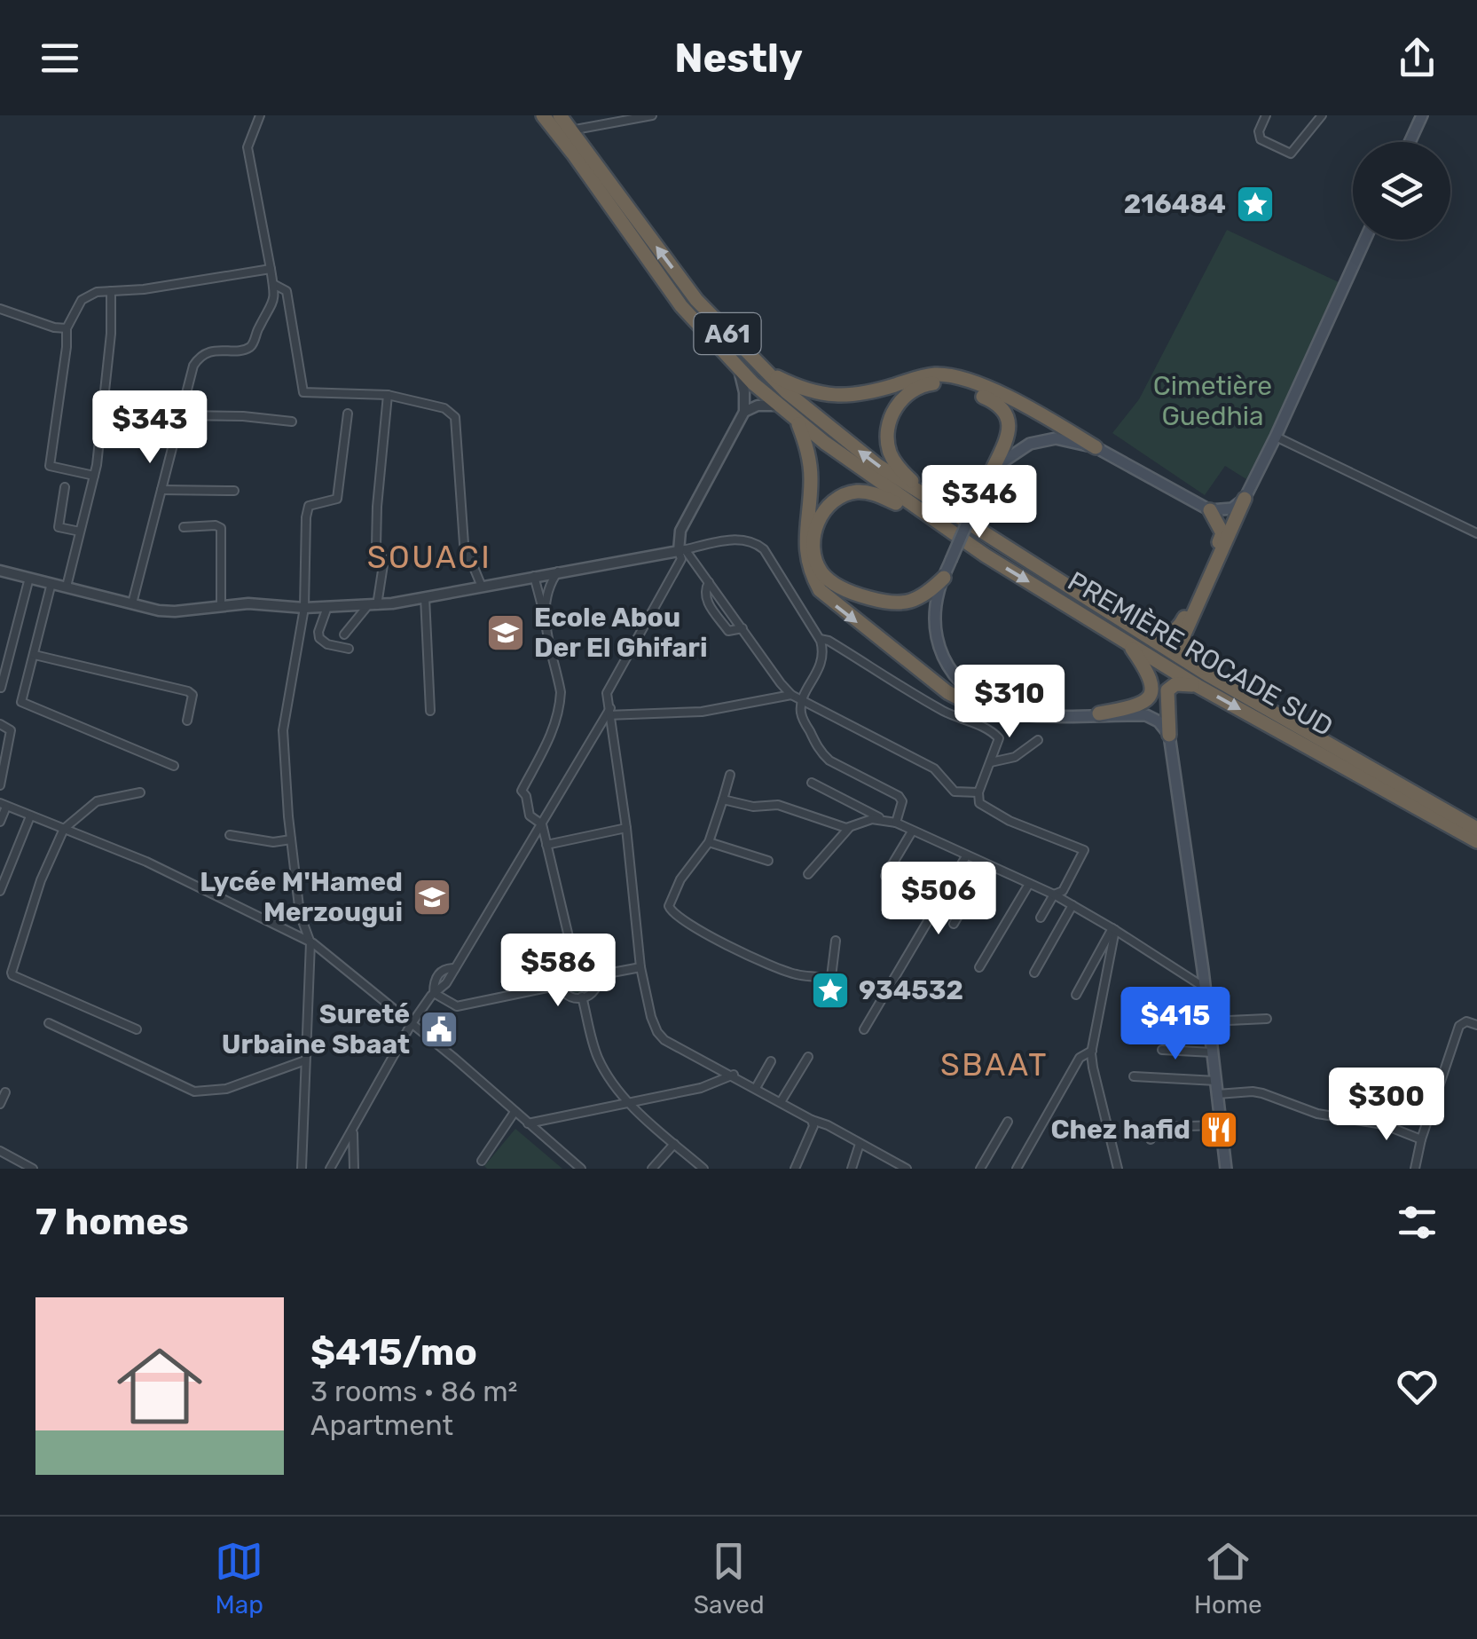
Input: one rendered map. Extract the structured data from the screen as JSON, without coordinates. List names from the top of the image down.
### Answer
{
  "streets": {
    "highway": ["A61", "PREMIÈRE ROCADE SUD"]
  },
  "districts": ["SOUACI", "SBAAT"],
  "parks": ["Cimetière Guedhia"],
  "places": {
    "place": ["216484", "934532"],
    "school or university": ["Ecole Abou Der El Ghifari", "Lycée M'Hamed Merzougui"],
    "public building": ["Sureté Urbaine Sbaat"],
    "restaurant": ["Chez hafid"]
  },
  "page": {
    "header": "Nestly",
    "price": [
      "$343",
      "$346",
      "$310",
      "$506",
      "$586",
      "$415",
      "$300"
    ],
    "heading": "7 homes",
    "list": [
      {
        "name": "$415/mo",
        "note": "3 rooms · 86 m² · Apartment"
      }
    ],
    "tabs": ["Map", "Saved", "Home"]
  }
}
